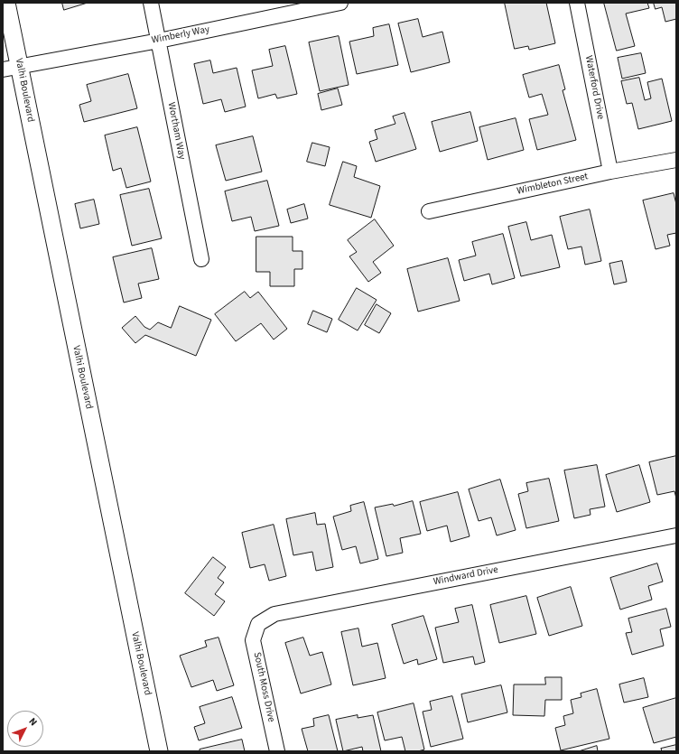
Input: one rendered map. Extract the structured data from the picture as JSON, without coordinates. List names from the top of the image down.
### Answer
{
  "streets": {
    "street": [
      "Wimberly Way",
      "Waterford Drive",
      "Valhi Boulevard",
      "Wortham Way",
      "Wimbleton Street",
      "Windward Drive",
      "South Moss Drive"
    ]
  },
  "crossings": [
    ["Wimberly Way", "Valhi Boulevard"],
    ["Wimberly Way", "Wortham Way"],
    ["Waterford Drive", "Wimbleton Street"],
    ["Windward Drive", "South Moss Drive"]
  ],
  "north": "top right"
}
